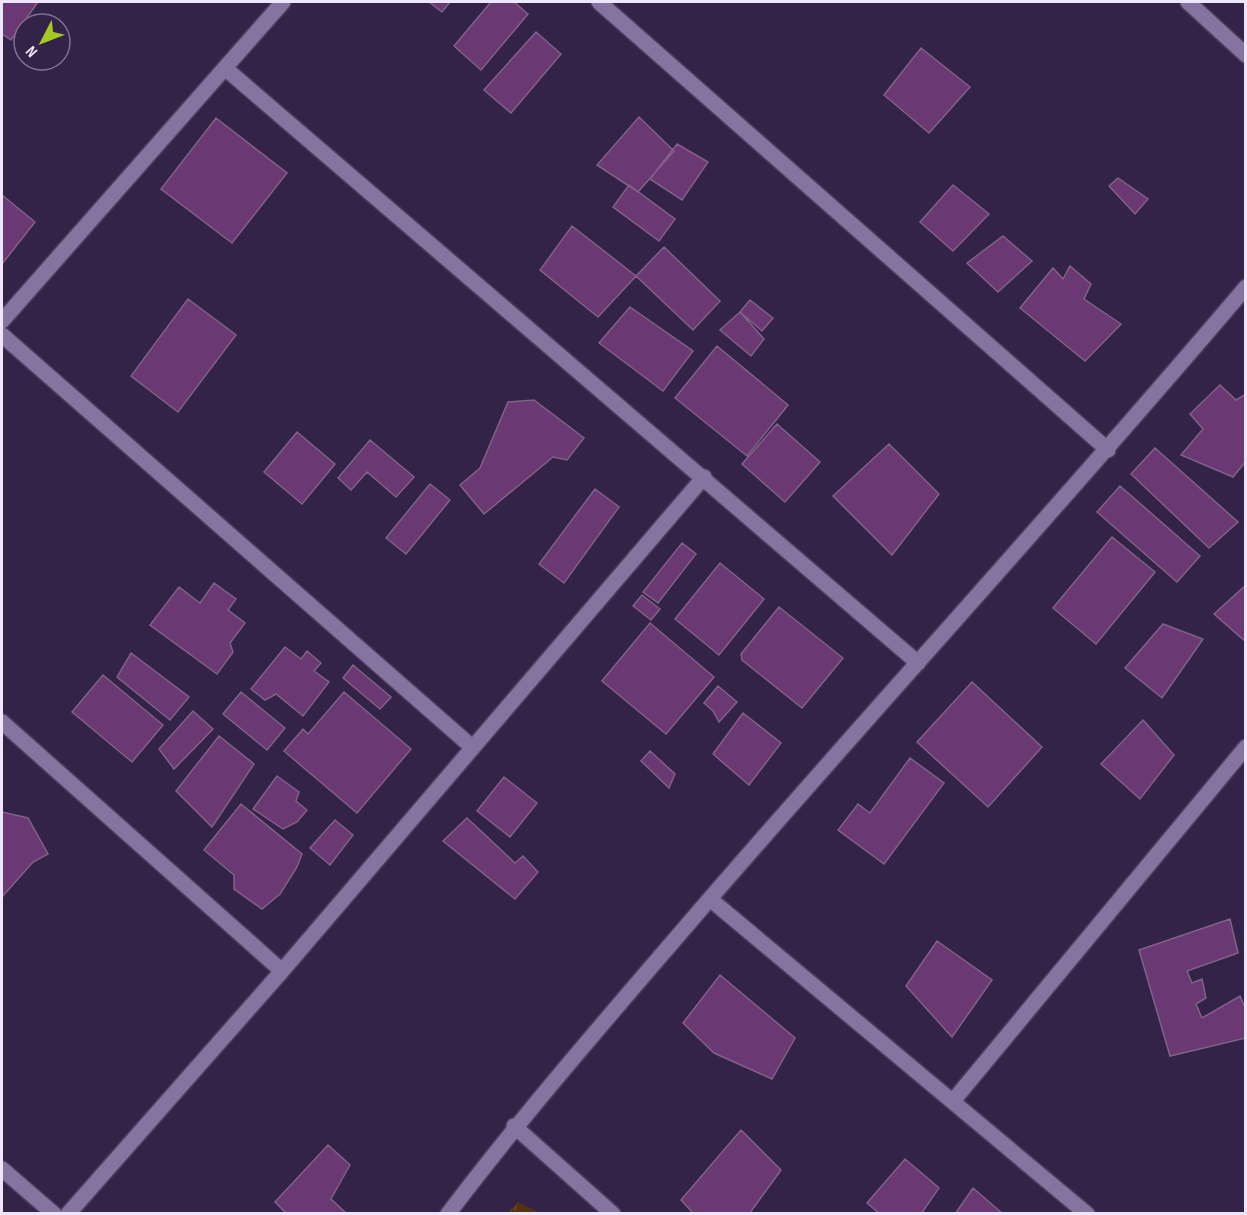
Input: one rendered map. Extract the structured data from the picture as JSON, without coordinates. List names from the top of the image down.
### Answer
{
  "north": "bottom left"
}
